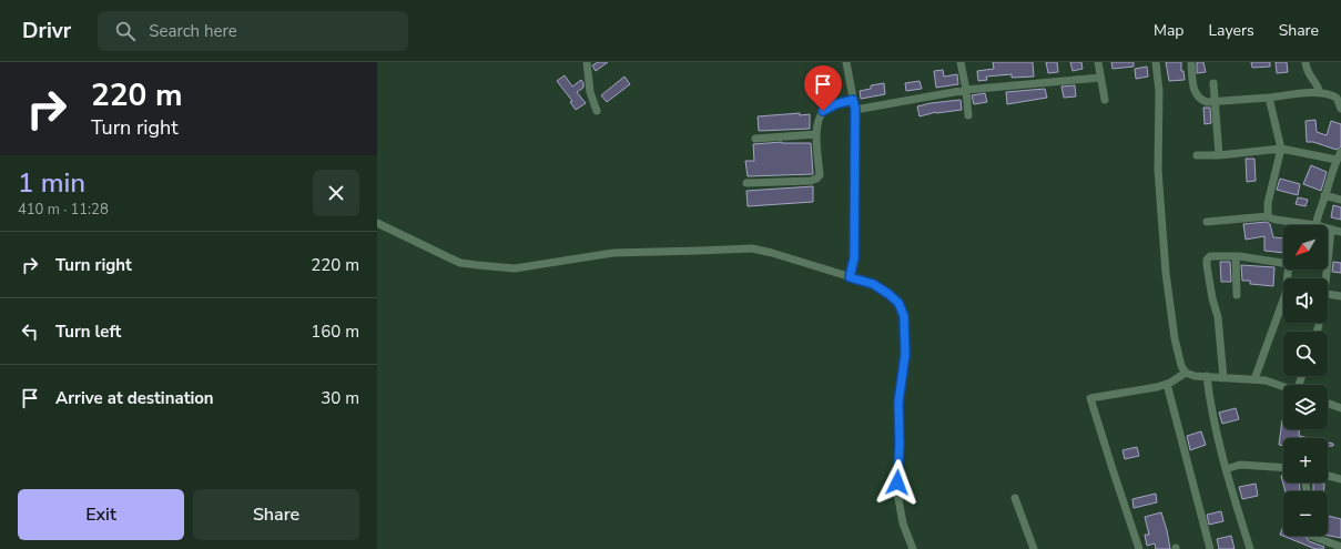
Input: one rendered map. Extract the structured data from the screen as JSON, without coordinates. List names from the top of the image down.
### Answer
{
  "north": "bottom left",
  "page": {
    "header": "Drivr",
    "search": "Search here",
    "nav": ["Map", "Layers", "Share"],
    "turn": ["220 m", "Turn right"],
    "heading": ["1 min", "410 m · 11:28"],
    "map_buttons": ["+", "−"],
    "list": [
      {
        "name": "Turn right",
        "value": "220 m"
      },
      {
        "name": "Turn left",
        "value": "160 m"
      },
      {
        "name": "Arrive at destination",
        "value": "30 m"
      }
    ],
    "buttons": ["Exit", "Share"]
  }
}
